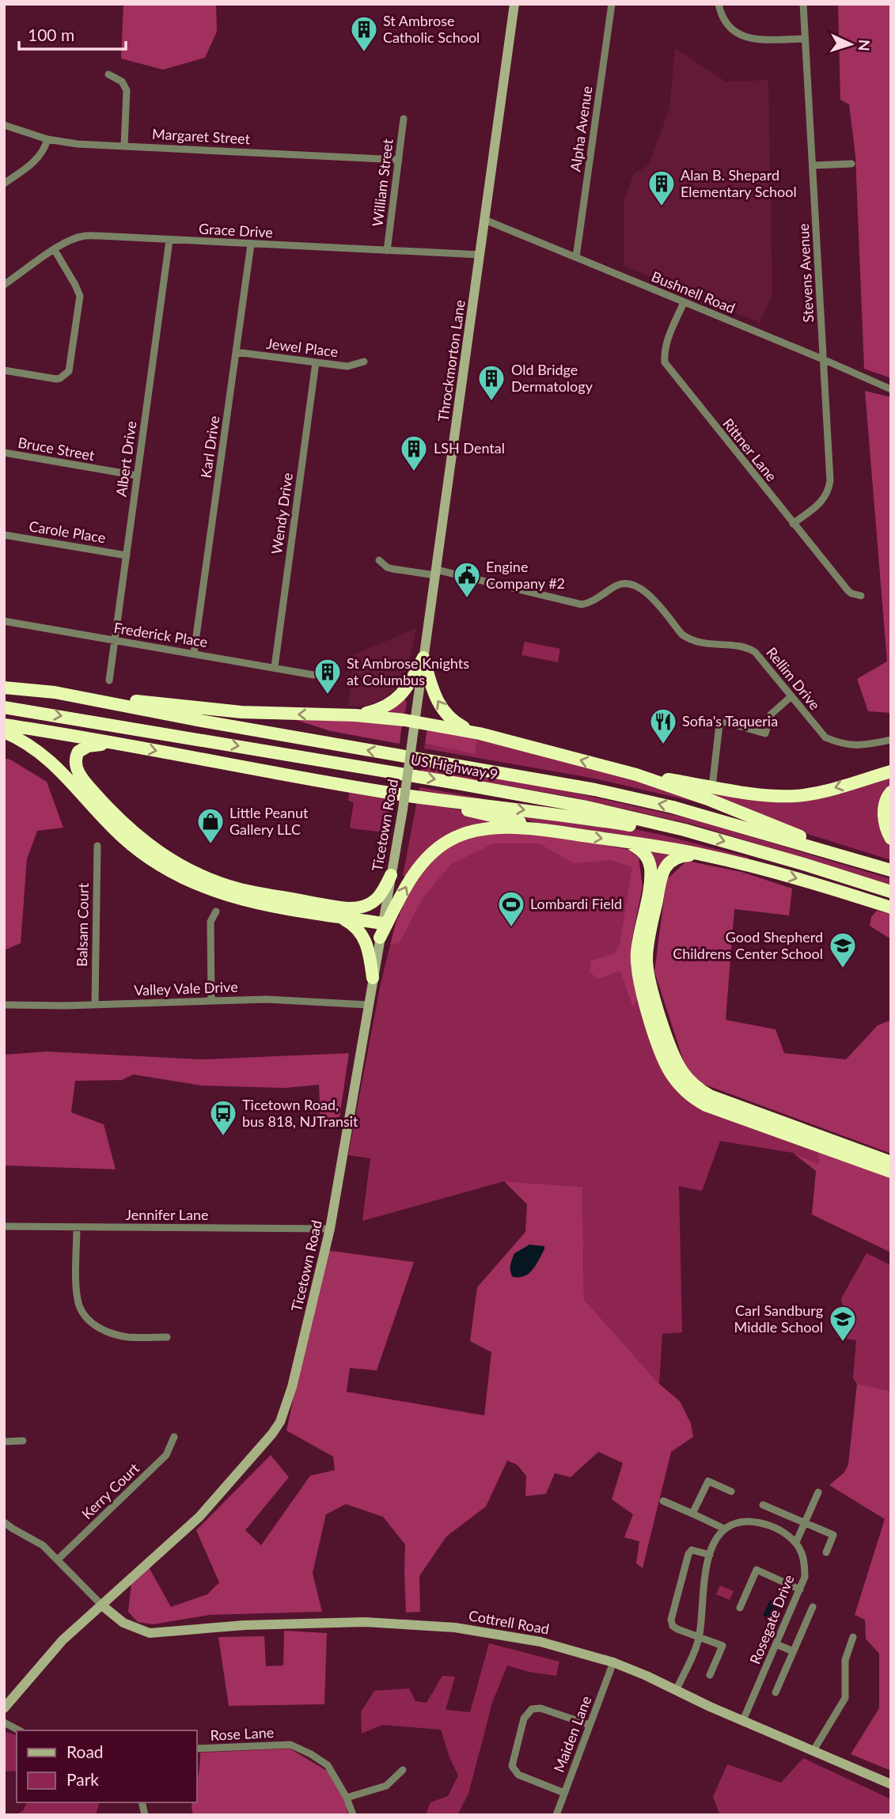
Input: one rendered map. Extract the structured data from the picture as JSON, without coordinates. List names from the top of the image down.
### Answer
{
  "streets": {
    "highway": ["US Highway 9"],
    "street": [
      "Alpha Avenue",
      "Margaret Street",
      "William Street",
      "Grace Drive",
      "Stevens Avenue",
      "Bushnell Road",
      "Jewel Place",
      "Throckmorton Lane",
      "Karl Drive",
      "Bruce Street",
      "Rittner Lane",
      "Albert Drive",
      "Wendy Drive",
      "Carole Place",
      "Frederick Place",
      "Rellim Drive",
      "Ticetown Road",
      "Balsam Court",
      "Valley Vale Drive",
      "Jennifer Lane",
      "Kerry Court",
      "Rosegate Drive",
      "Cottrell Road",
      "Rose Lane",
      "Maiden Lane"
    ]
  },
  "crossings": [
    ["Alpha Avenue", "Bushnell Road"],
    ["Margaret Street", "William Street"],
    ["William Street", "Grace Drive"],
    ["Grace Drive", "Throckmorton Lane"],
    ["Grace Drive", "Karl Drive"],
    ["Grace Drive", "Albert Drive"],
    ["Stevens Avenue", "Bushnell Road"],
    ["Stevens Avenue", "Rittner Lane"],
    ["Bushnell Road", "Throckmorton Lane"],
    ["Bushnell Road", "Rittner Lane"],
    ["Jewel Place", "Karl Drive"],
    ["Jewel Place", "Wendy Drive"],
    ["Throckmorton Lane", "Rellim Drive"],
    ["Throckmorton Lane", "Ticetown Road"],
    ["Karl Drive", "Frederick Place"],
    ["Bruce Street", "Albert Drive"],
    ["Albert Drive", "Carole Place"],
    ["Albert Drive", "Frederick Place"],
    ["Wendy Drive", "Frederick Place"],
    ["Ticetown Road", "Valley Vale Drive"],
    ["Ticetown Road", "Jennifer Lane"],
    ["Ticetown Road", "Cottrell Road"],
    ["Balsam Court", "Valley Vale Drive"],
    ["Rosegate Drive", "Cottrell Road"],
    ["Cottrell Road", "Maiden Lane"]
  ],
  "places": {
    "building": [
      "St Ambrose Catholic School",
      "Alan B. Shepard Elementary School",
      "Old Bridge Dermatology",
      "LSH Dental",
      "St Ambrose Knights at Columbus"
    ],
    "public building": ["Engine Company #2"],
    "restaurant": ["Sofia's Taqueria"],
    "shop": ["Little Peanut Gallery LLC"],
    "sports": ["Lombardi Field"],
    "school or university": ["Good Shepherd Childrens Center School", "Carl Sandburg Middle School"],
    "bus stop": ["Ticetown Road, bus 818, NJTransit"]
  },
  "legend": ["Road", "Park"],
  "scale_bar": "100 m",
  "north": "right"
}
